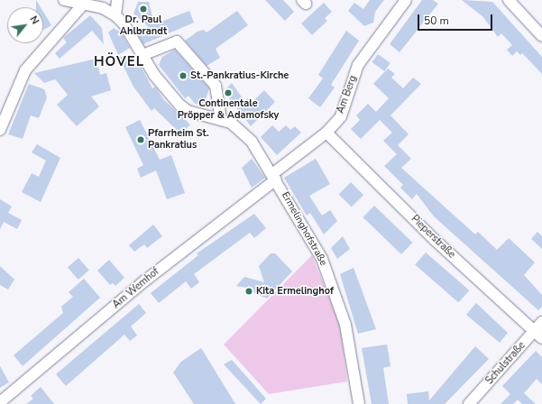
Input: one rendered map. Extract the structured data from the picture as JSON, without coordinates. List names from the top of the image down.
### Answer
{
  "streets": {
    "street": [
      "Am Berg",
      "Ermelinghofstraße",
      "Pieperstraße",
      "Am Wemhof",
      "Schulstraße"
    ]
  },
  "crossings": [
    ["Am Berg", "Ermelinghofstraße"],
    ["Am Berg", "Pieperstraße"],
    ["Am Berg", "Am Wemhof"],
    ["Ermelinghofstraße", "Am Wemhof"],
    ["Pieperstraße", "Schulstraße"]
  ],
  "districts": ["HÖVEL"],
  "places": [
    "Dr. Paul Ahlbrandt",
    "St.-Pankratius-Kirche",
    "Continentale Pröpper & Adamofsky",
    "Pfarrheim St. Pankratius",
    "Kita Ermelinghof"
  ],
  "scale_bar": "50 m",
  "north": "top right"
}
